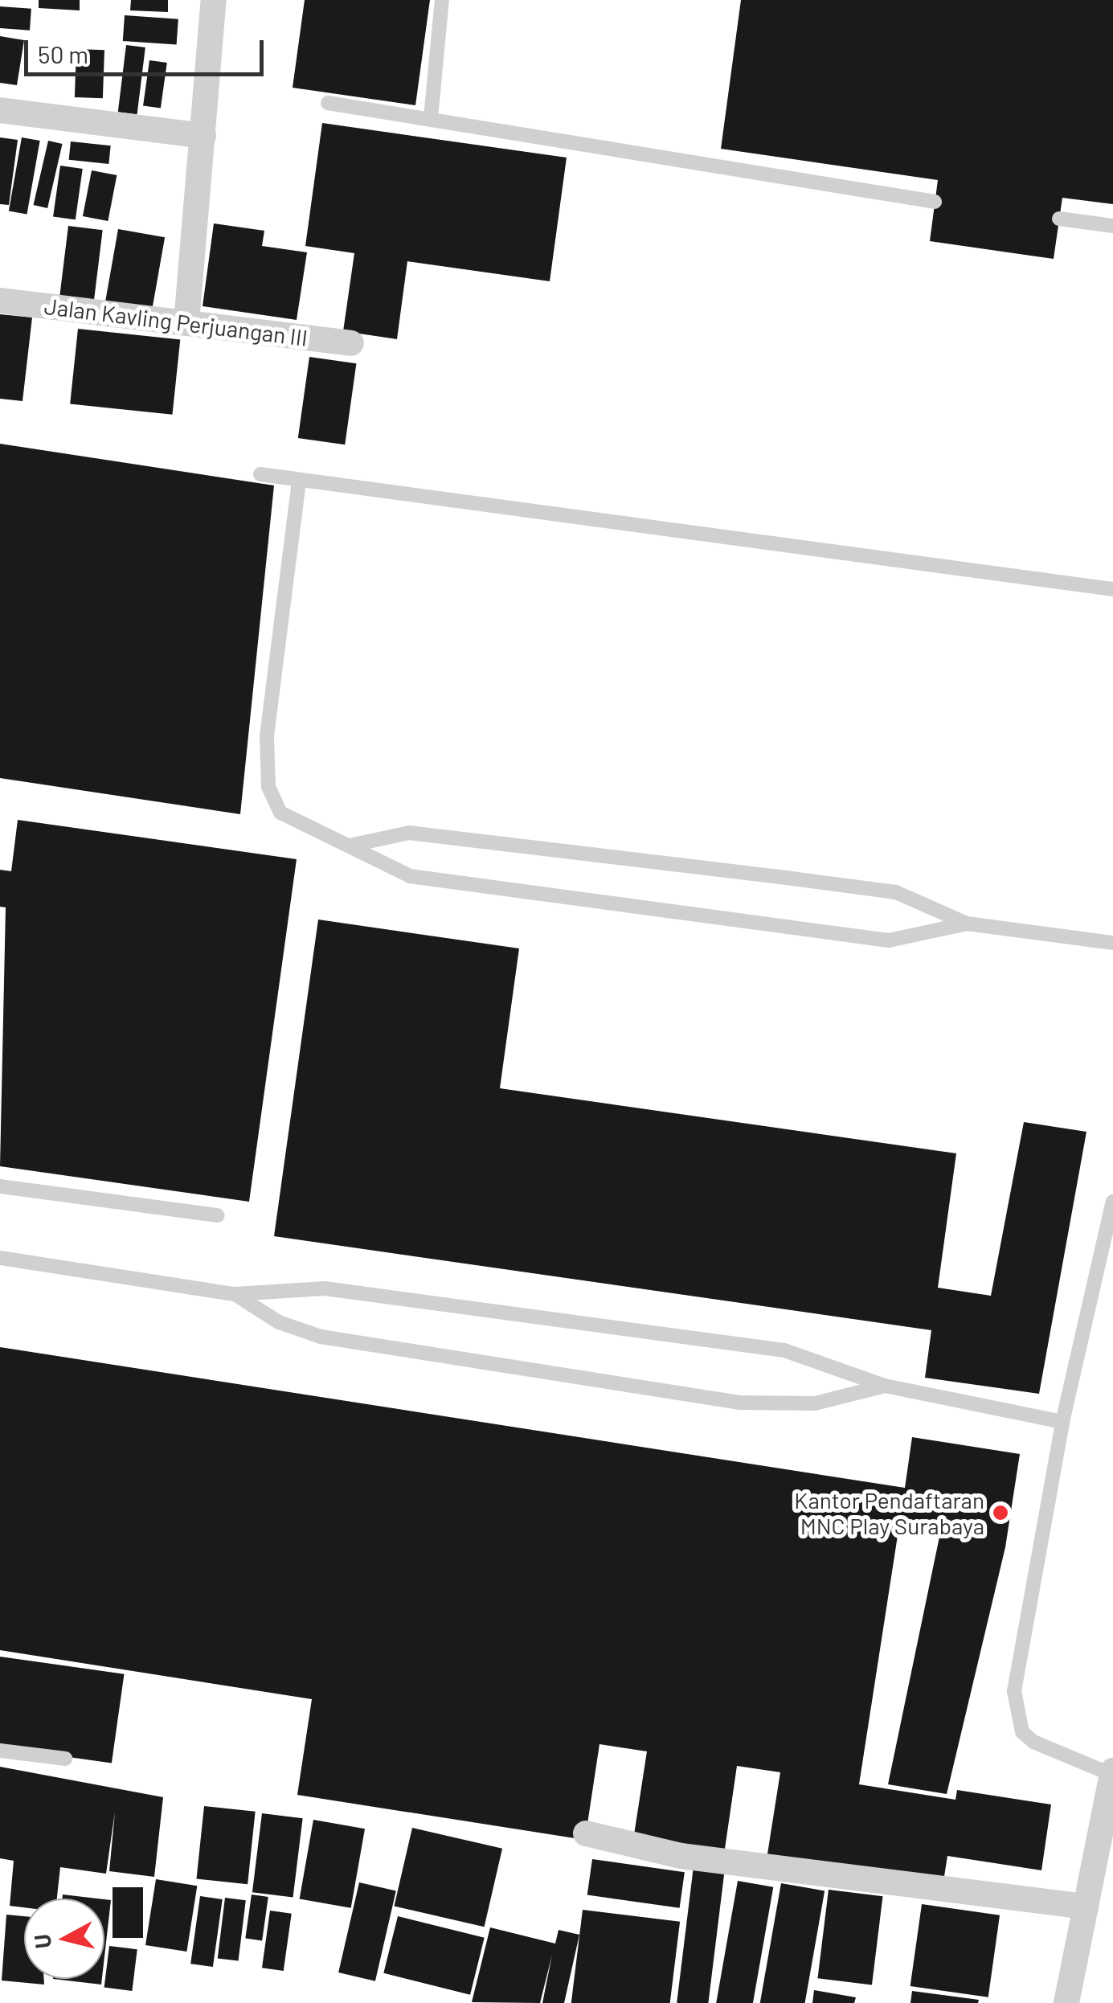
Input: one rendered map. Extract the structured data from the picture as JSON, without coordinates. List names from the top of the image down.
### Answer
{
  "streets": {
    "street": ["Jalan Kavling Perjuangan III"]
  },
  "places": ["Kantor Pendaftaran MNC Play Surabaya"],
  "scale_bar": "50 m",
  "north": "left"
}
